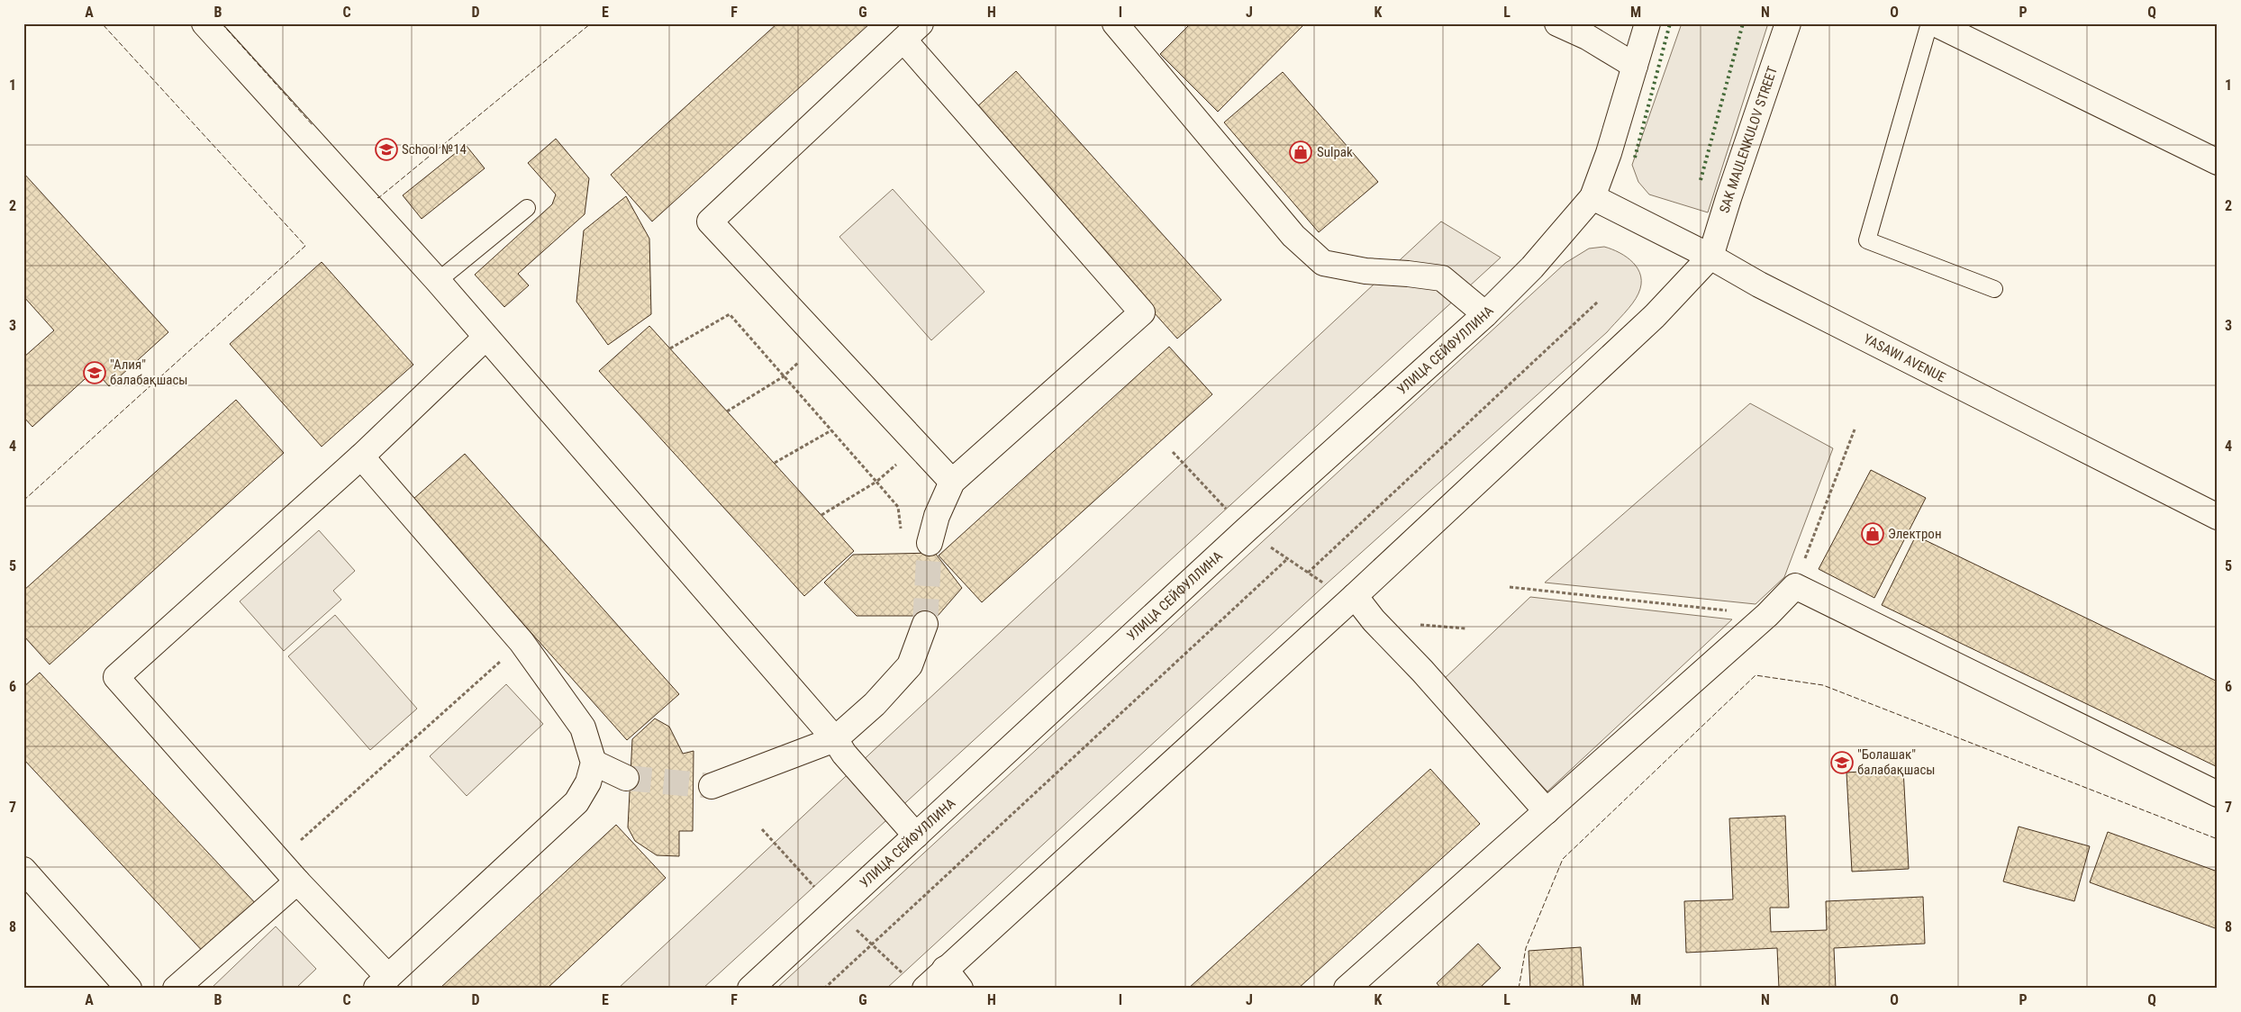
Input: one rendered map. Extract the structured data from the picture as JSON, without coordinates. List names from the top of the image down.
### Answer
{
  "streets": {
    "street": ["SAK MAULENKULOV STREET", "УЛИЦА СЕЙФУЛЛИНА", "YASAWI AVENUE"]
  },
  "crossings": [
    ["SAK MAULENKULOV STREET", "YASAWI AVENUE"],
    ["УЛИЦА СЕЙФУЛЛИНА", "YASAWI AVENUE"]
  ],
  "places": {
    "school or university": ["School №14", "\"Алия\" балабақшасы", "\"Болашак\" балабақшасы"],
    "shop": ["Sulpak", "Электрон"]
  },
  "grid": {
    "columns": [
      "A",
      "B",
      "C",
      "D",
      "E",
      "F",
      "G",
      "H",
      "I",
      "J",
      "K",
      "L",
      "M",
      "N",
      "O",
      "P",
      "Q"
    ],
    "rows": [
      "1",
      "2",
      "3",
      "4",
      "5",
      "6",
      "7",
      "8"
    ]
  }
}
